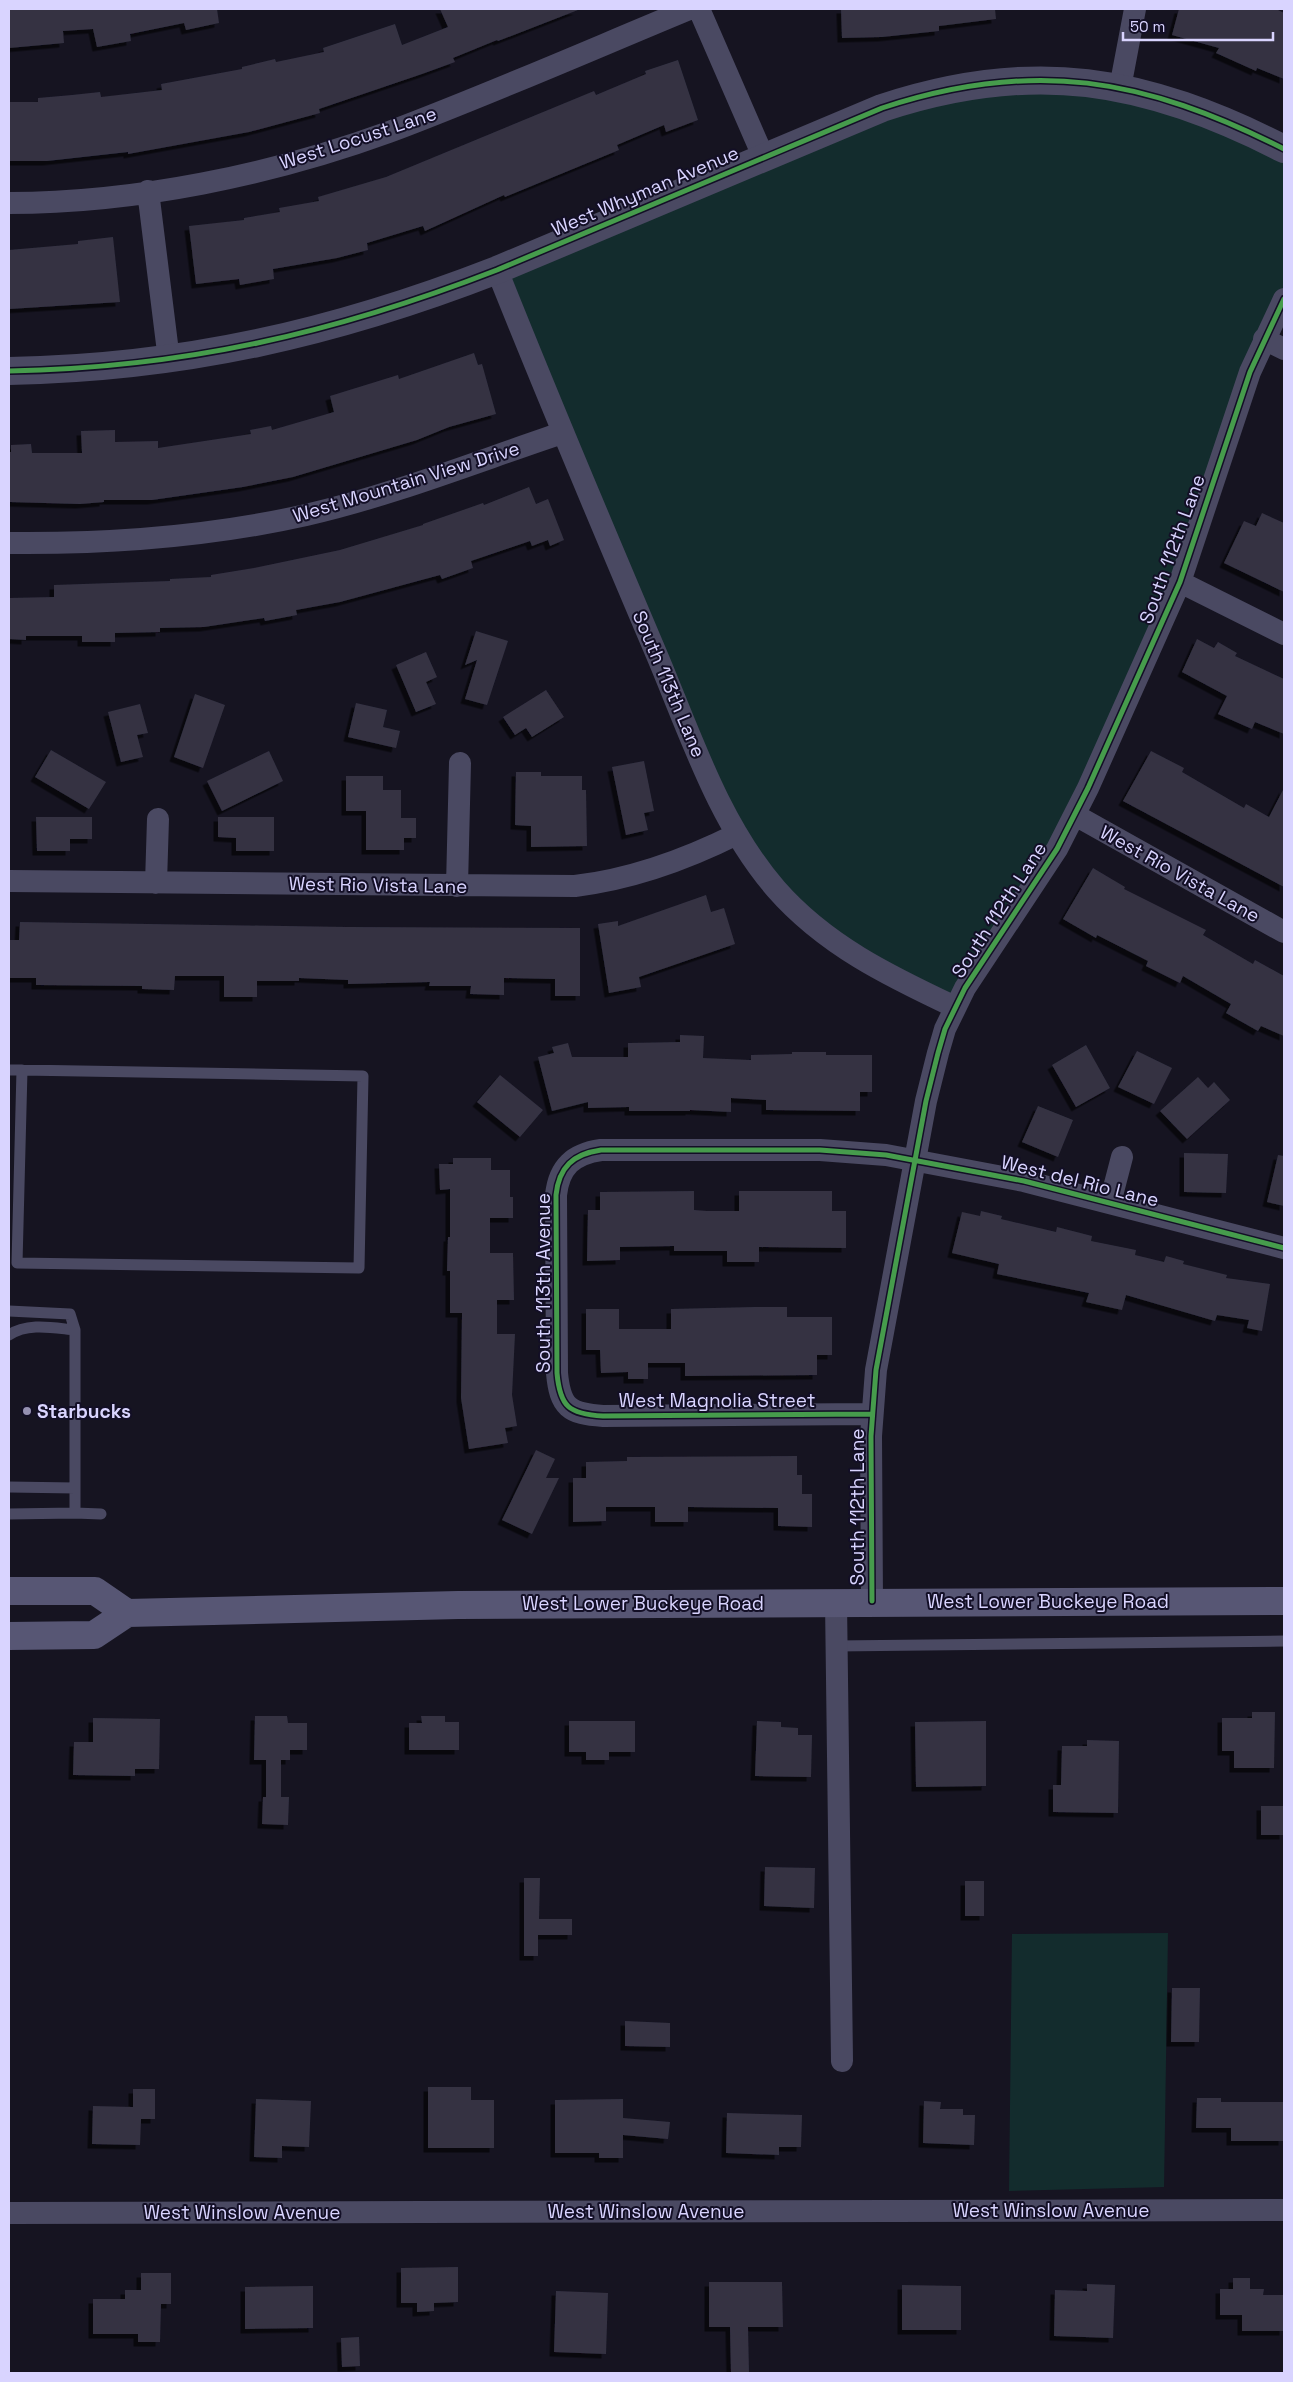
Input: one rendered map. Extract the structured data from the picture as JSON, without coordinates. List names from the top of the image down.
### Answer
{
  "streets": {
    "main road": ["West Lower Buckeye Road"],
    "street": [
      "West Locust Lane",
      "West Whyman Avenue",
      "West Mountain View Drive",
      "South 112th Lane",
      "South 113th Lane",
      "West Rio Vista Lane",
      "West del Rio Lane",
      "South 113th Avenue",
      "West Magnolia Street",
      "West Winslow Avenue"
    ]
  },
  "crossings": [
    ["West Whyman Avenue", "South 113th Lane"],
    ["West Mountain View Drive", "South 113th Lane"],
    ["South 112th Lane", "South 113th Lane"],
    ["South 112th Lane", "West Rio Vista Lane"],
    ["South 112th Lane", "West del Rio Lane"],
    ["South 112th Lane", "West Magnolia Street"],
    ["South 112th Lane", "West Lower Buckeye Road"],
    ["South 113th Lane", "West Rio Vista Lane"],
    ["West del Rio Lane", "South 113th Avenue"],
    ["South 113th Avenue", "West Magnolia Street"]
  ],
  "places": ["Starbucks"],
  "scale_bar": "50 m"
}
